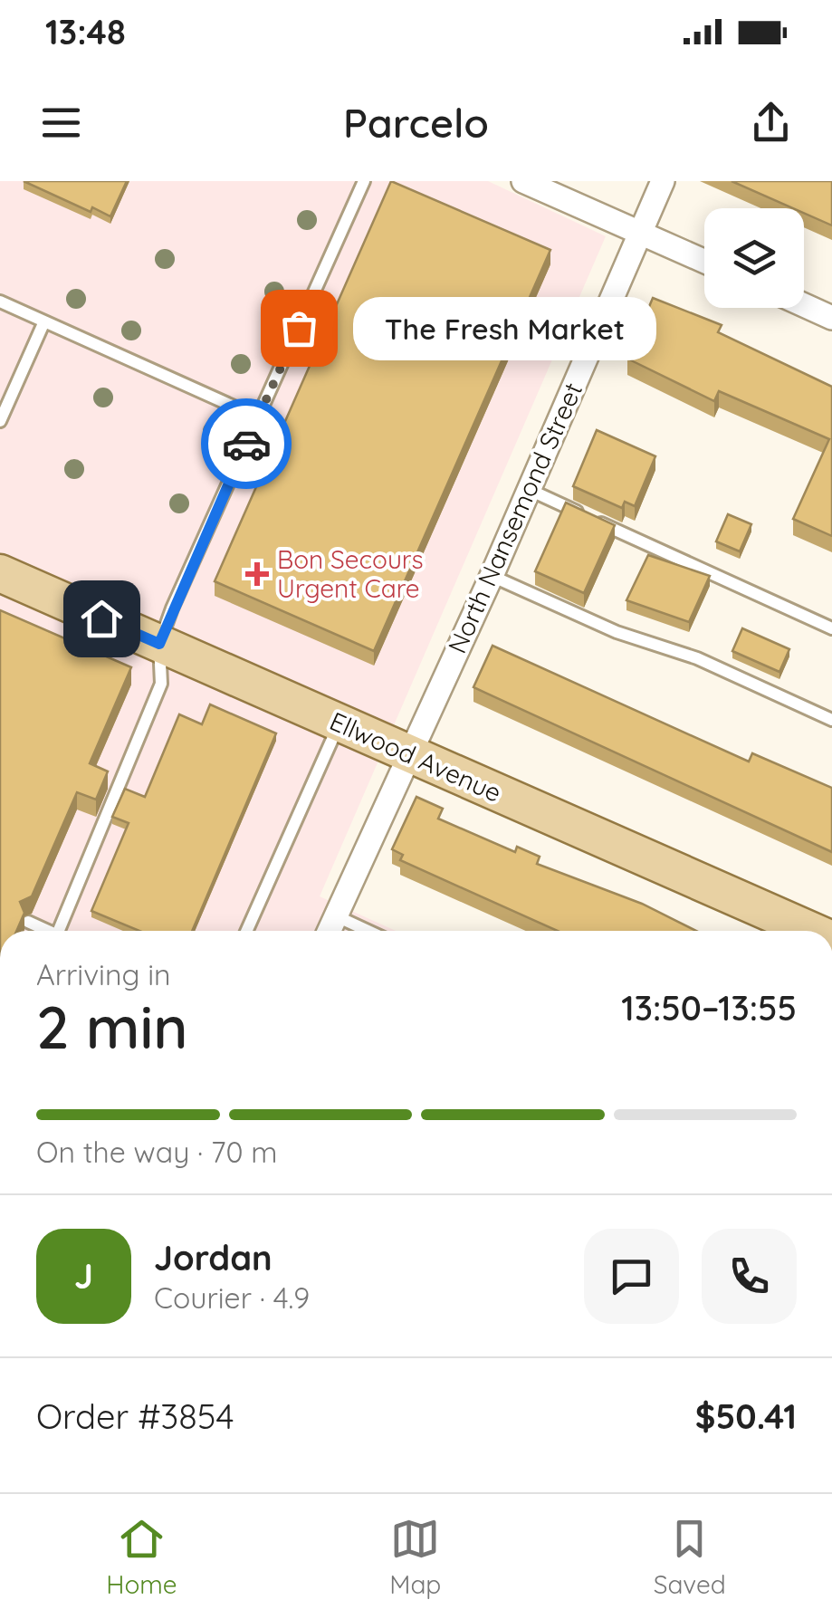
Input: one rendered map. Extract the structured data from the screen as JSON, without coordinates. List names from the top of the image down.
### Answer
{
  "streets": {
    "main road": ["Ellwood Avenue"],
    "street": ["North Nansemond Street"]
  },
  "crossings": [
    ["North Nansemond Street", "Ellwood Avenue"]
  ],
  "places": {
    "other": ["The Fresh Market"],
    "health": ["Bon Secours Urgent Care"]
  },
  "page": {
    "status": "13:48",
    "header": "Parcelo",
    "bubble": "The Fresh Market",
    "heading": ["2 min", "Arriving in", "13:50–13:55"],
    "panel": [
      "Jordan",
      "Courier · 4.9",
      "Order #3854",
      "$50.41"
    ],
    "bar": "On the way · 70 m",
    "round": "J",
    "tabs": ["Home", "Map", "Saved"]
  }
}
